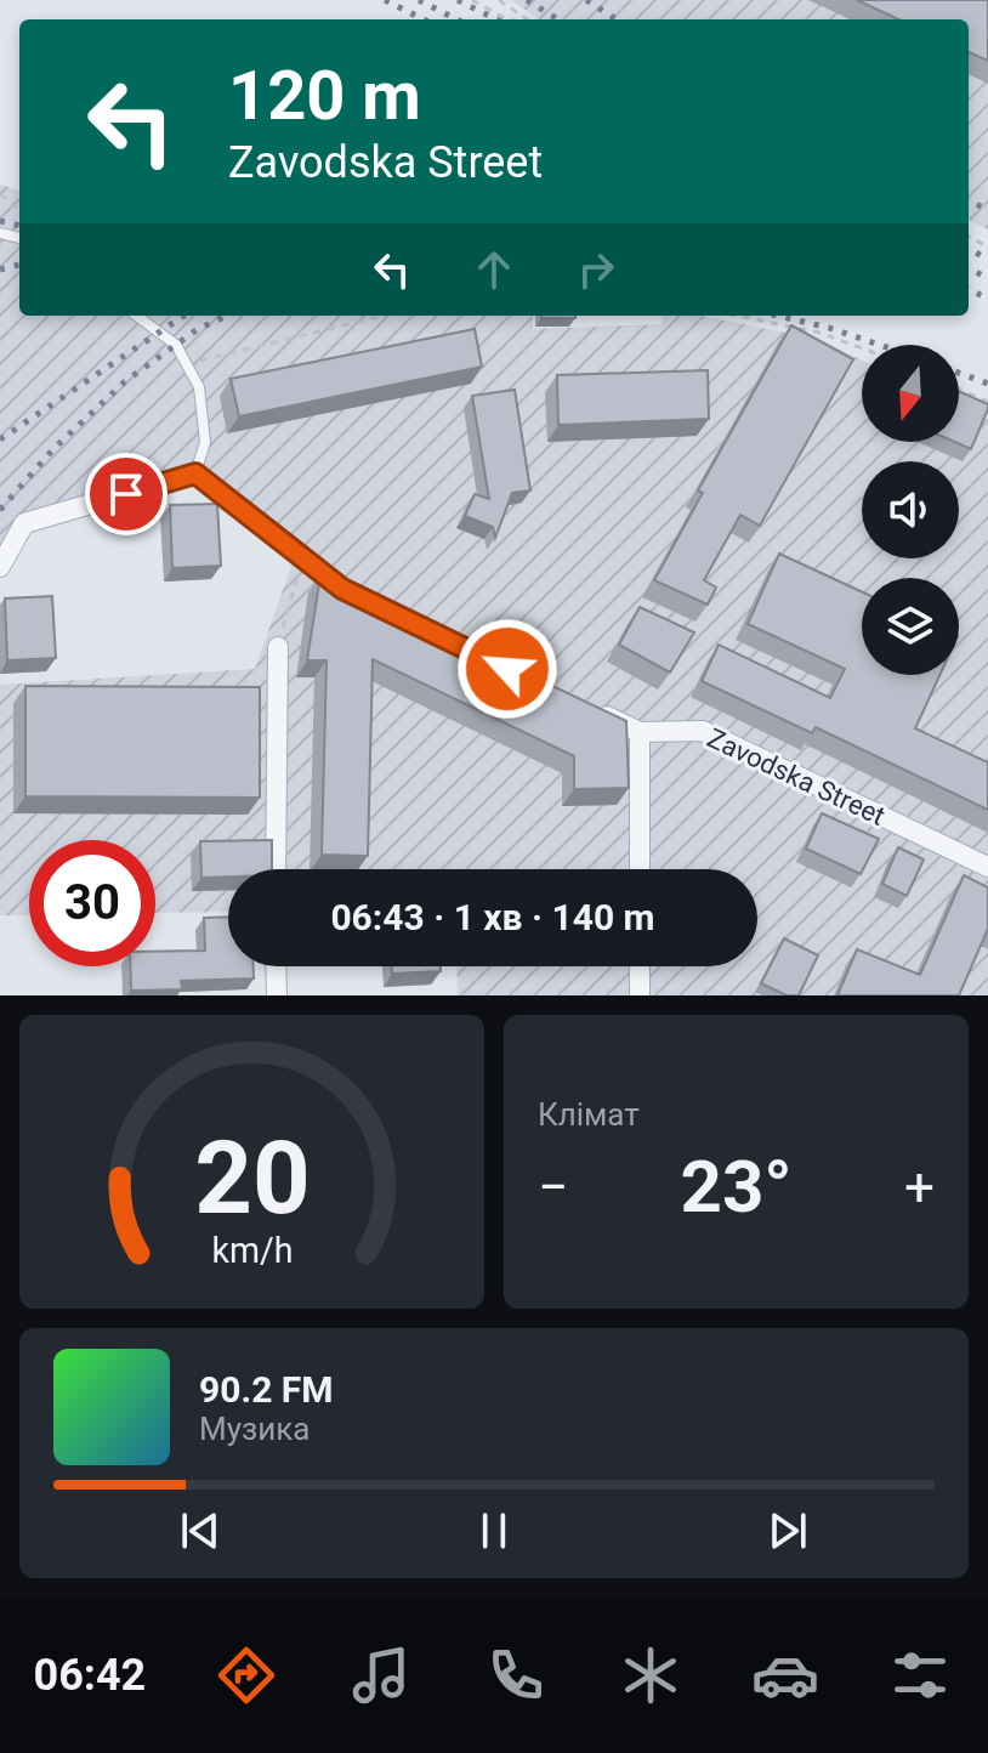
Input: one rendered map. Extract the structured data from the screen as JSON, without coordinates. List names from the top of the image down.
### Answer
{
  "streets": {
    "street": ["Zavodska Street"]
  },
  "north": "bottom",
  "page": {
    "turn": ["120 m", "Zavodska Street"],
    "limit": "30",
    "trip": "06:43 · 1 хв · 140 m",
    "tile": "Клімат",
    "heat": ["−", "23°", "+"],
    "song": ["90.2 FM", "Музика"],
    "tabs": "06:42",
    "gauge": ["20", "km/h"]
  }
}
